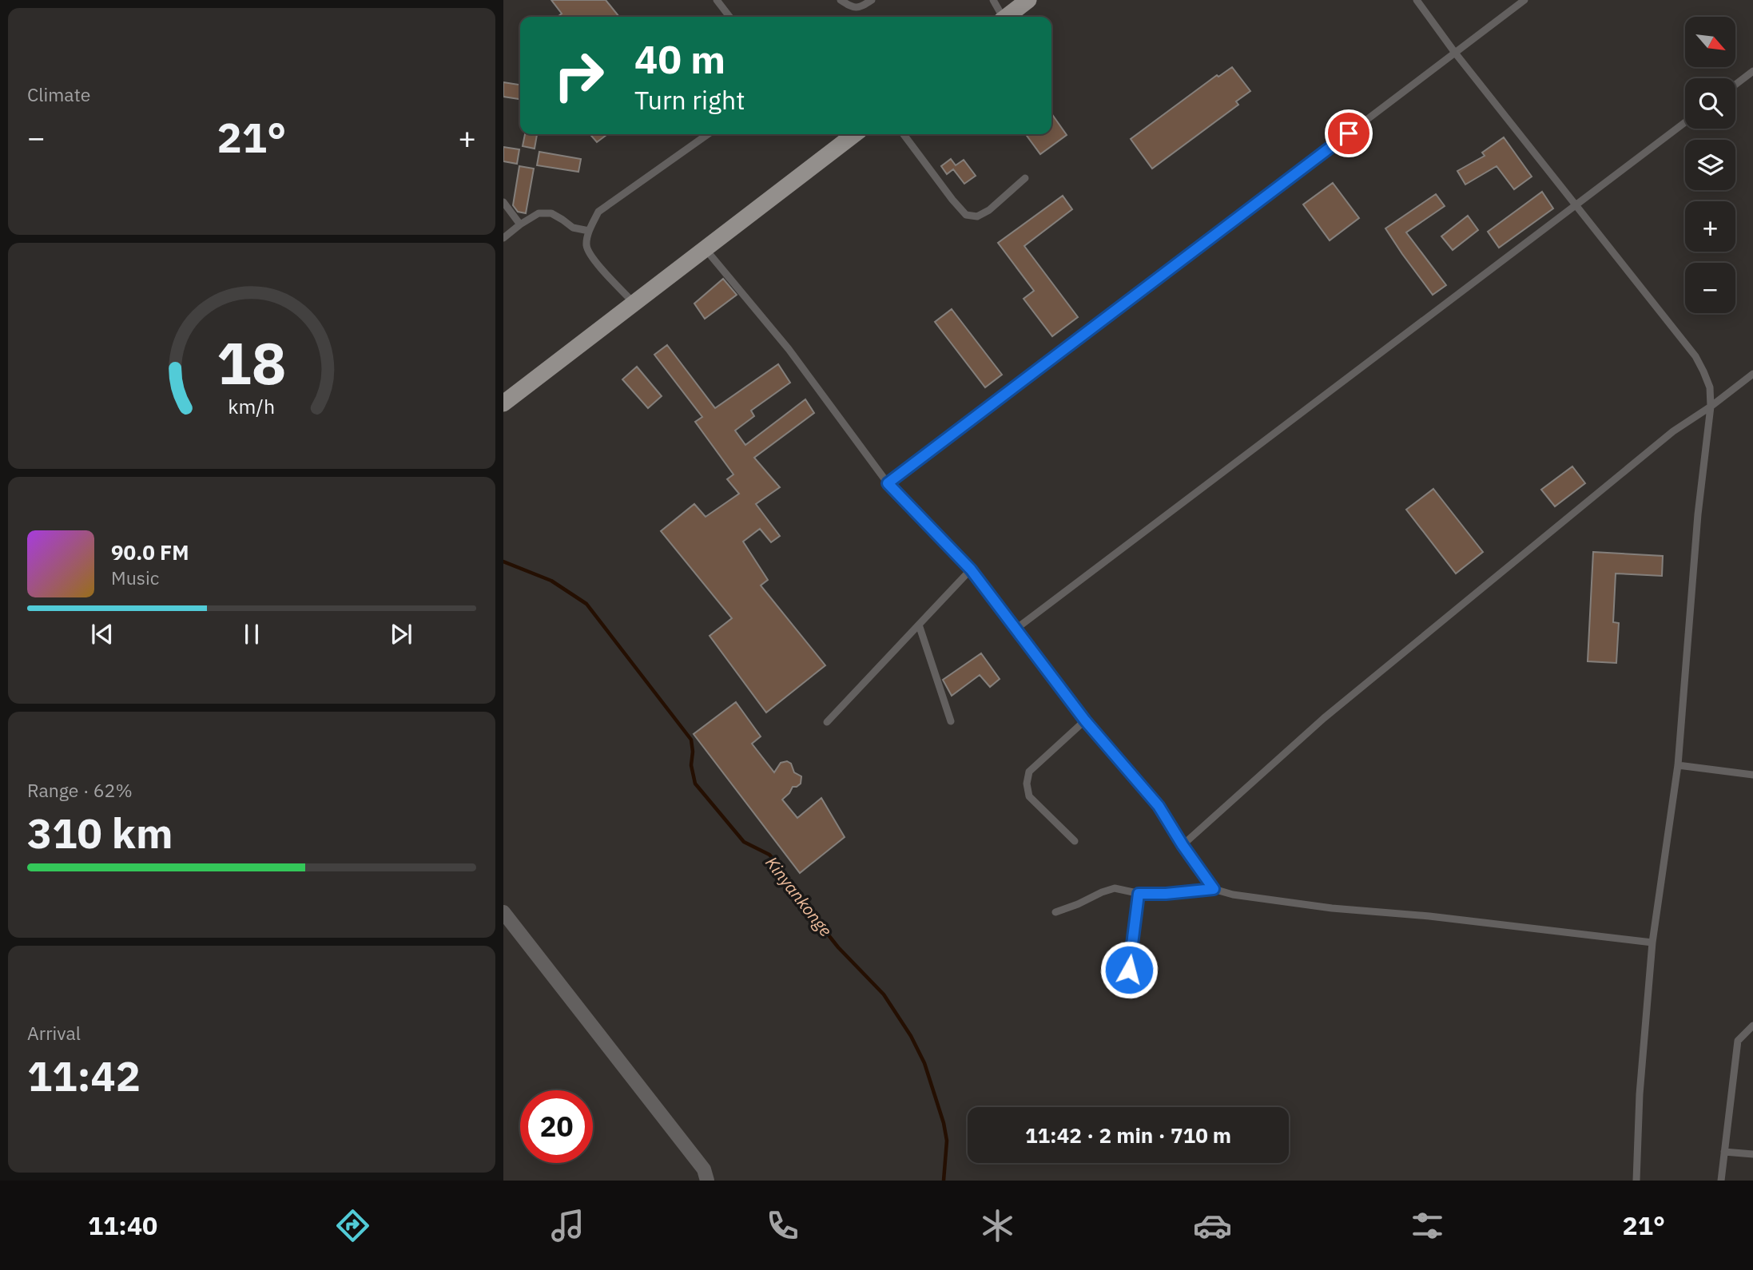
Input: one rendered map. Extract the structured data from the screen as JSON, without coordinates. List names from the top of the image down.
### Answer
{
  "water": ["Kinyankonge"],
  "north": "bottom right",
  "page": {
    "tile": [
      "Climate",
      ["Range · 62%", "310 km"],
      ["Arrival", "11:42"]
    ],
    "map_buttons": ["+", "−"],
    "turn": ["40 m", "Turn right"],
    "heat": ["−", "21°", "+"],
    "song": ["90.0 FM", "Music"],
    "limit": "20",
    "trip": "11:42 · 2 min · 710 m",
    "tabs": ["11:40", "21°"],
    "gauge": ["18", "km/h"]
  }
}
